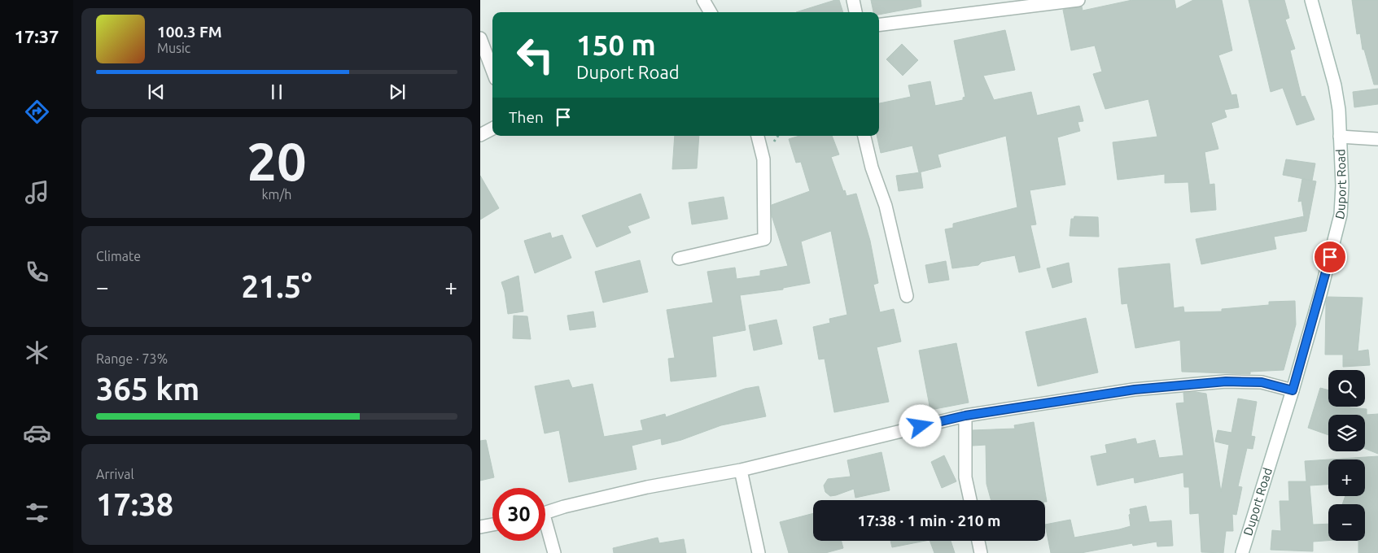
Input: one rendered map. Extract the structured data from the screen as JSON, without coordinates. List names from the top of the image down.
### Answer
{
  "streets": {
    "street": ["Duport Road"]
  },
  "page": {
    "tabs": "17:37",
    "turn": ["150 m", "Duport Road"],
    "song": ["100.3 FM", "Music"],
    "then": "Then",
    "tile": [
      ["20", "km/h"],
      "Climate",
      ["Range · 73%", "365 km"],
      ["Arrival", "17:38"]
    ],
    "heat": ["−", "21.5°", "+"],
    "map_buttons": ["+", "−"],
    "limit": "30",
    "trip": "17:38 · 1 min · 210 m"
  }
}
